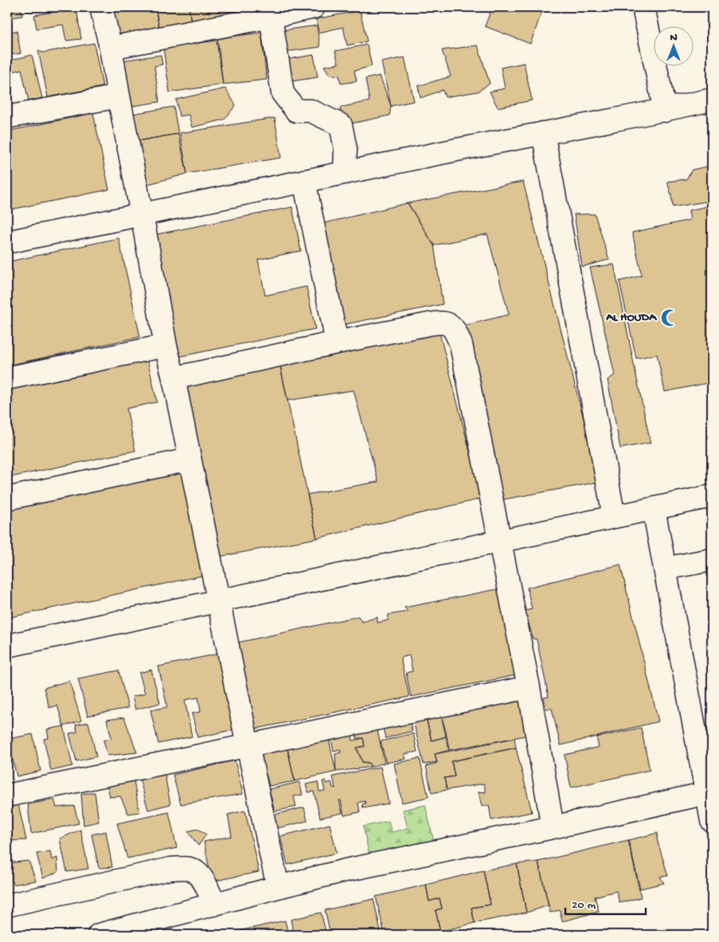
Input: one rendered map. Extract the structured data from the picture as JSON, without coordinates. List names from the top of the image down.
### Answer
{
  "places": {
    "mosque": ["AL HOUDA"]
  },
  "scale_bar": "20 m",
  "north": "top"
}
